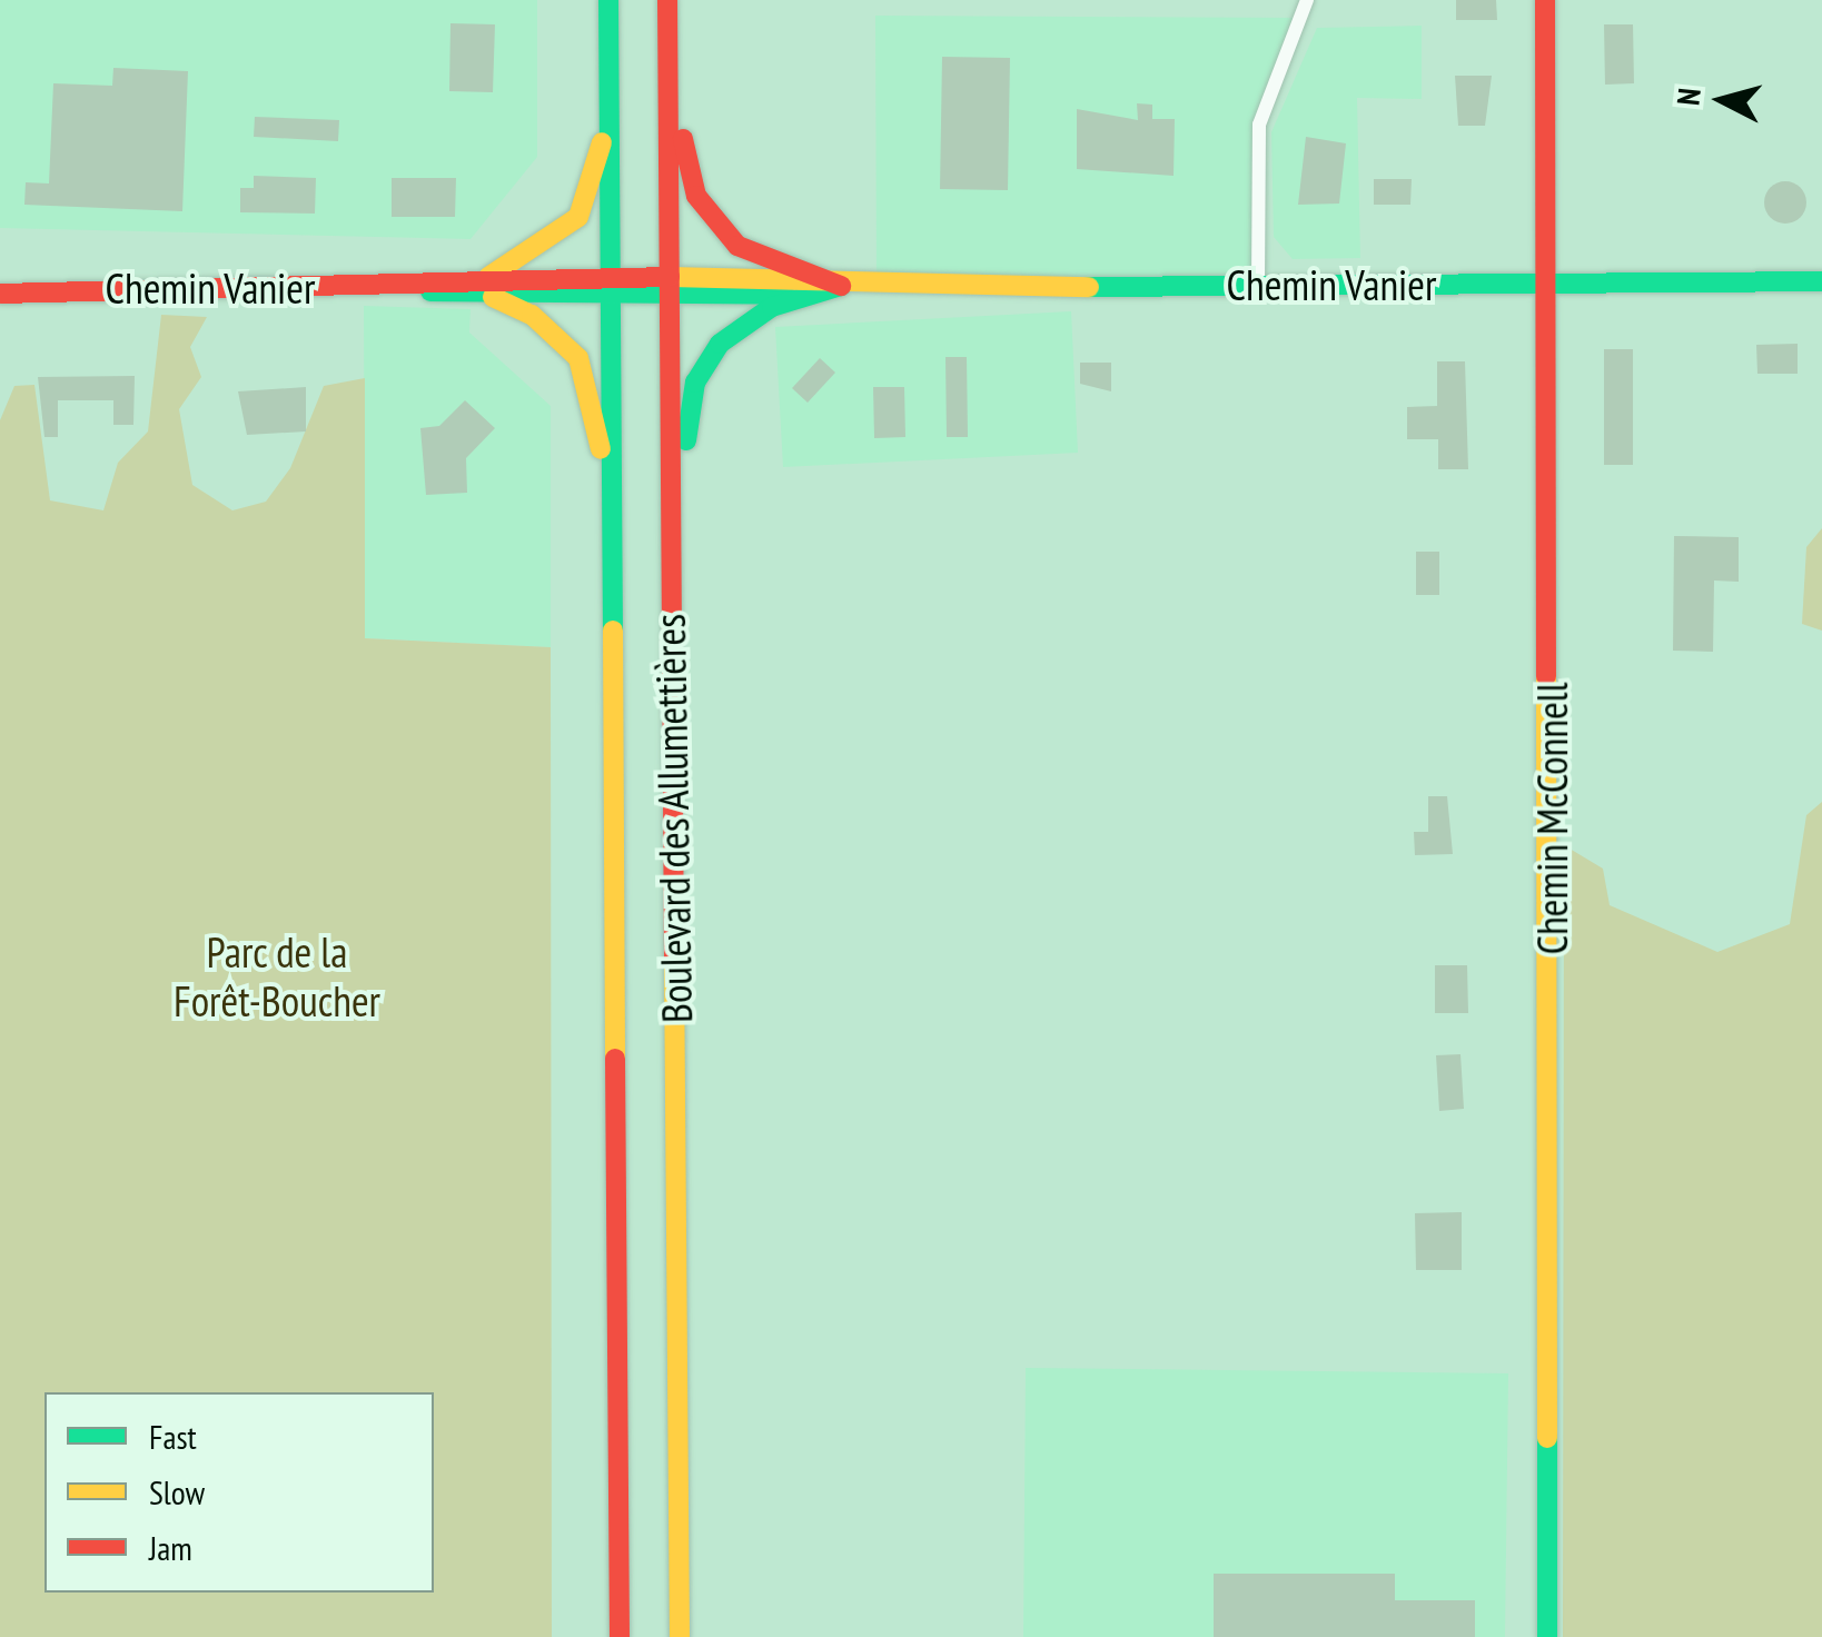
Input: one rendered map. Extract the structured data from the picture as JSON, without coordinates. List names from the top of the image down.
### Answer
{
  "streets": {
    "main road": ["Chemin Vanier", "Boulevard des Allumettières", "Chemin McConnell"]
  },
  "crossings": [
    ["Chemin Vanier", "Boulevard des Allumettières"],
    ["Chemin Vanier", "Chemin McConnell"]
  ],
  "parks": ["Parc de la Forêt-Boucher"],
  "legend": ["Fast", "Slow", "Jam"],
  "north": "left"
}
